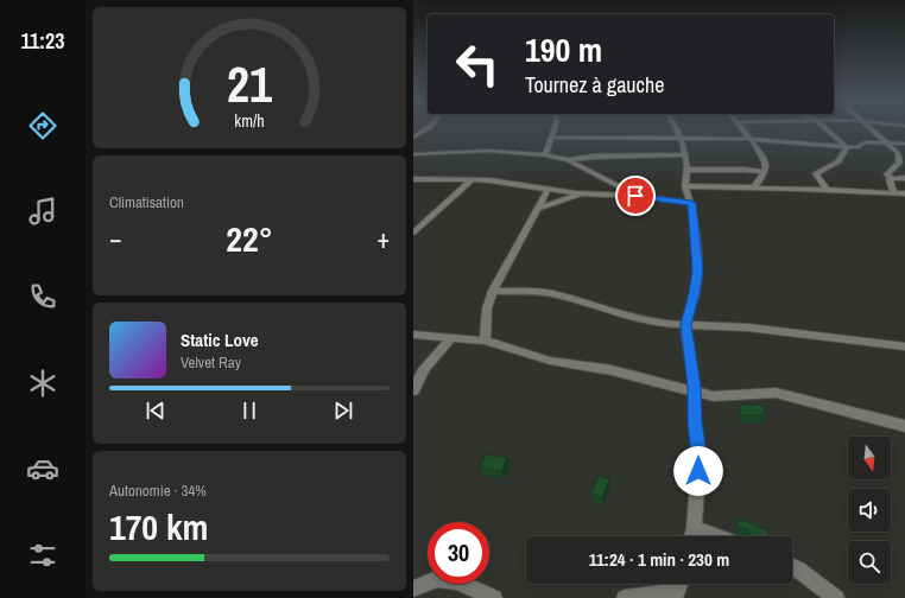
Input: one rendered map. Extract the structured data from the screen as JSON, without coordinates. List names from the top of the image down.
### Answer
{
  "north": "bottom",
  "page": {
    "tabs": "11:23",
    "turn": ["190 m", "Tournez à gauche"],
    "tile": [
      "Climatisation",
      ["Autonomie · 34%", "170 km"]
    ],
    "heat": ["−", "22°", "+"],
    "song": ["Static Love", "Velvet Ray"],
    "limit": "30",
    "trip": "11:24 · 1 min · 230 m",
    "gauge": ["21", "km/h"]
  }
}
